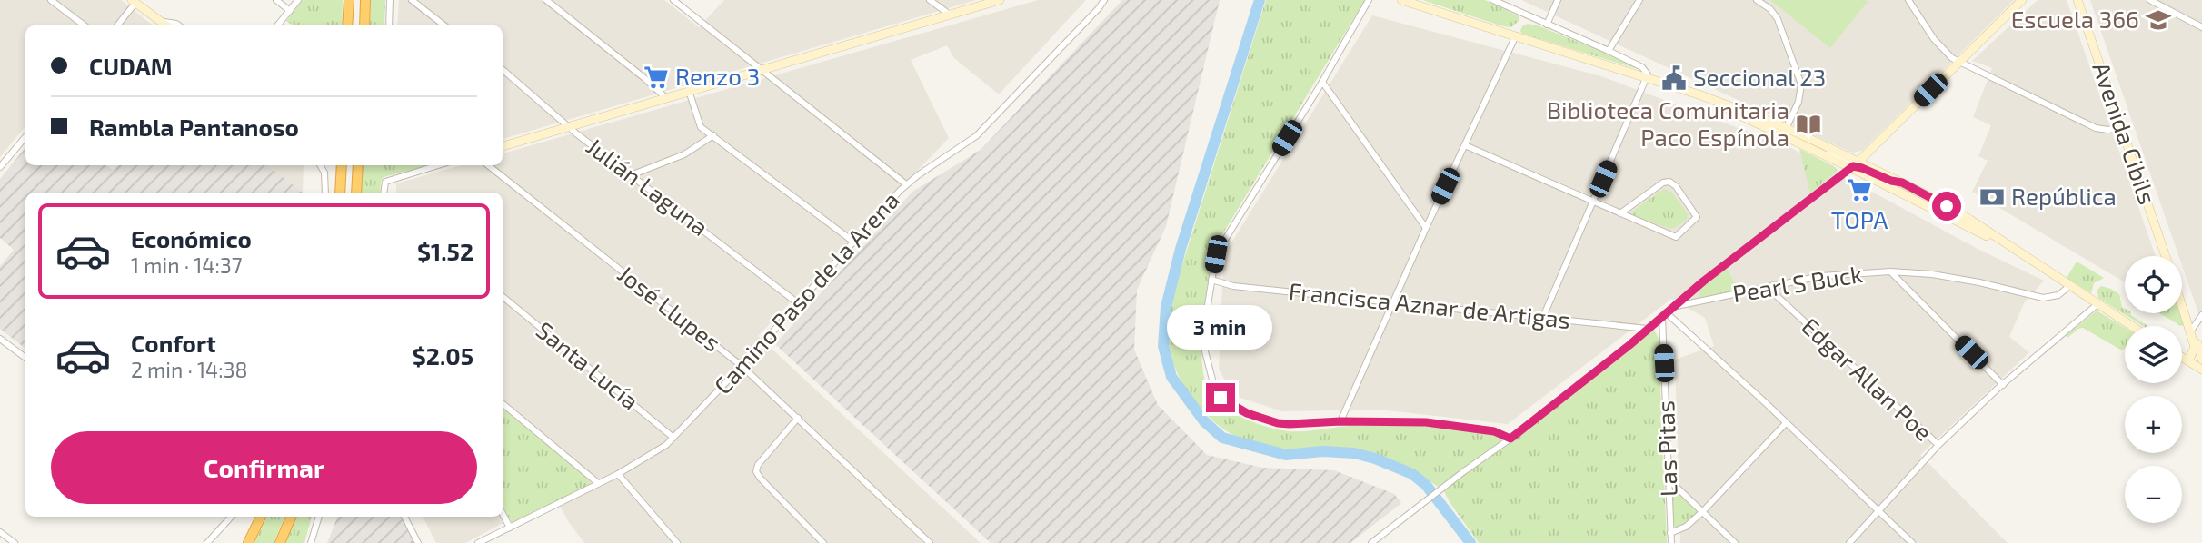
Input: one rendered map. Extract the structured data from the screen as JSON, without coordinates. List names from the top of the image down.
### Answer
{
  "streets": {
    "street": [
      "Avenida Cibils",
      "Julián Laguna",
      "Pearl S Buck",
      "Camino Paso de la Arena",
      "Francisca Aznar de Artigas",
      "José Llupes",
      "Santa Lucía",
      "Edgar Allan Poe",
      "Las Pitas"
    ]
  },
  "crossings": [
    ["Julián Laguna", "Camino Paso de la Arena"],
    ["Pearl S Buck", "Edgar Allan Poe"],
    ["Camino Paso de la Arena", "José Llupes"],
    ["Camino Paso de la Arena", "Santa Lucía"]
  ],
  "places": {
    "school or university": ["Escuela 366"],
    "supermarket": ["Renzo 3", "TOPA"],
    "public building": ["Seccional 23"],
    "library": ["Biblioteca Comunitaria Paco Espínola"],
    "bank": ["República"]
  },
  "page": {
    "banner": ["CUDAM", "Rambla Pantanoso"],
    "list": [
      {
        "name": "Económico",
        "note": "1 min · 14:37",
        "value": "$1.52"
      },
      {
        "name": "Confort",
        "note": "2 min · 14:38",
        "value": "$2.05"
      }
    ],
    "map_buttons": ["+", "−"],
    "bubble": "3 min",
    "buttons": "Confirmar"
  }
}
